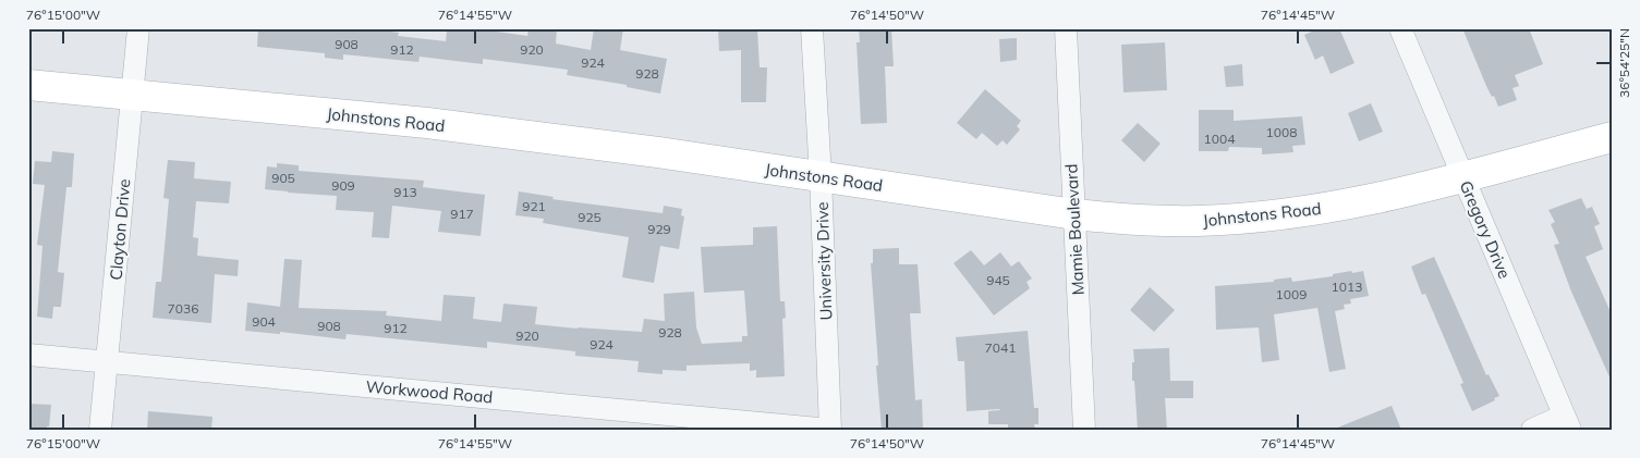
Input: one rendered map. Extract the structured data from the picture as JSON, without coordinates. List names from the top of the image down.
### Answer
{
  "streets": {
    "street": [
      "Johnstons Road",
      "Clayton Drive",
      "Mamie Boulevard",
      "Gregory Drive",
      "University Drive",
      "Workwood Road"
    ]
  },
  "crossings": [
    ["Johnstons Road", "Clayton Drive"],
    ["Johnstons Road", "Mamie Boulevard"],
    ["Johnstons Road", "Gregory Drive"],
    ["Johnstons Road", "University Drive"],
    ["Clayton Drive", "Workwood Road"],
    ["University Drive", "Workwood Road"]
  ],
  "house_numbers": [
    "908",
    "912",
    "920",
    "924",
    "928",
    "1008",
    "1004",
    "905",
    "909",
    "913",
    "921",
    "917",
    "925",
    "929",
    "945",
    "1013",
    "1009",
    "7036",
    "904",
    "908",
    "912",
    "928",
    "920",
    "924",
    "7041"
  ],
  "coordinates": [
    "76°15'00\"W",
    "76°14'55\"W",
    "76°14'50\"W",
    "76°14'45\"W",
    "36°54'25\"N"
  ]
}
